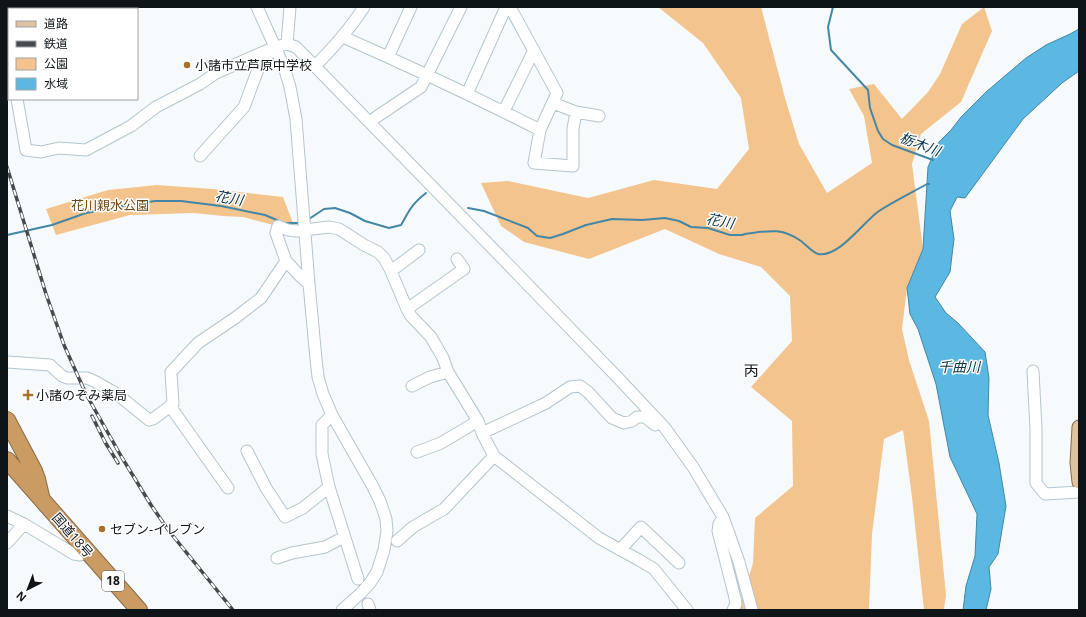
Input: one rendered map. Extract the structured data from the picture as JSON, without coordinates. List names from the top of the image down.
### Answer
{
  "streets": {
    "highway": ["国道18号", "18"]
  },
  "districts": ["丙"],
  "water": ["栃木川", "花川", "千曲川"],
  "parks": ["花川親水公園"],
  "places": {
    "other": ["小諸市立芦原中学校", "セブン-イレブン"],
    "health": ["小諸のぞみ薬局"]
  },
  "legend": [
    "道路",
    "鉄道",
    "公園",
    "水域"
  ],
  "north": "bottom left"
}
